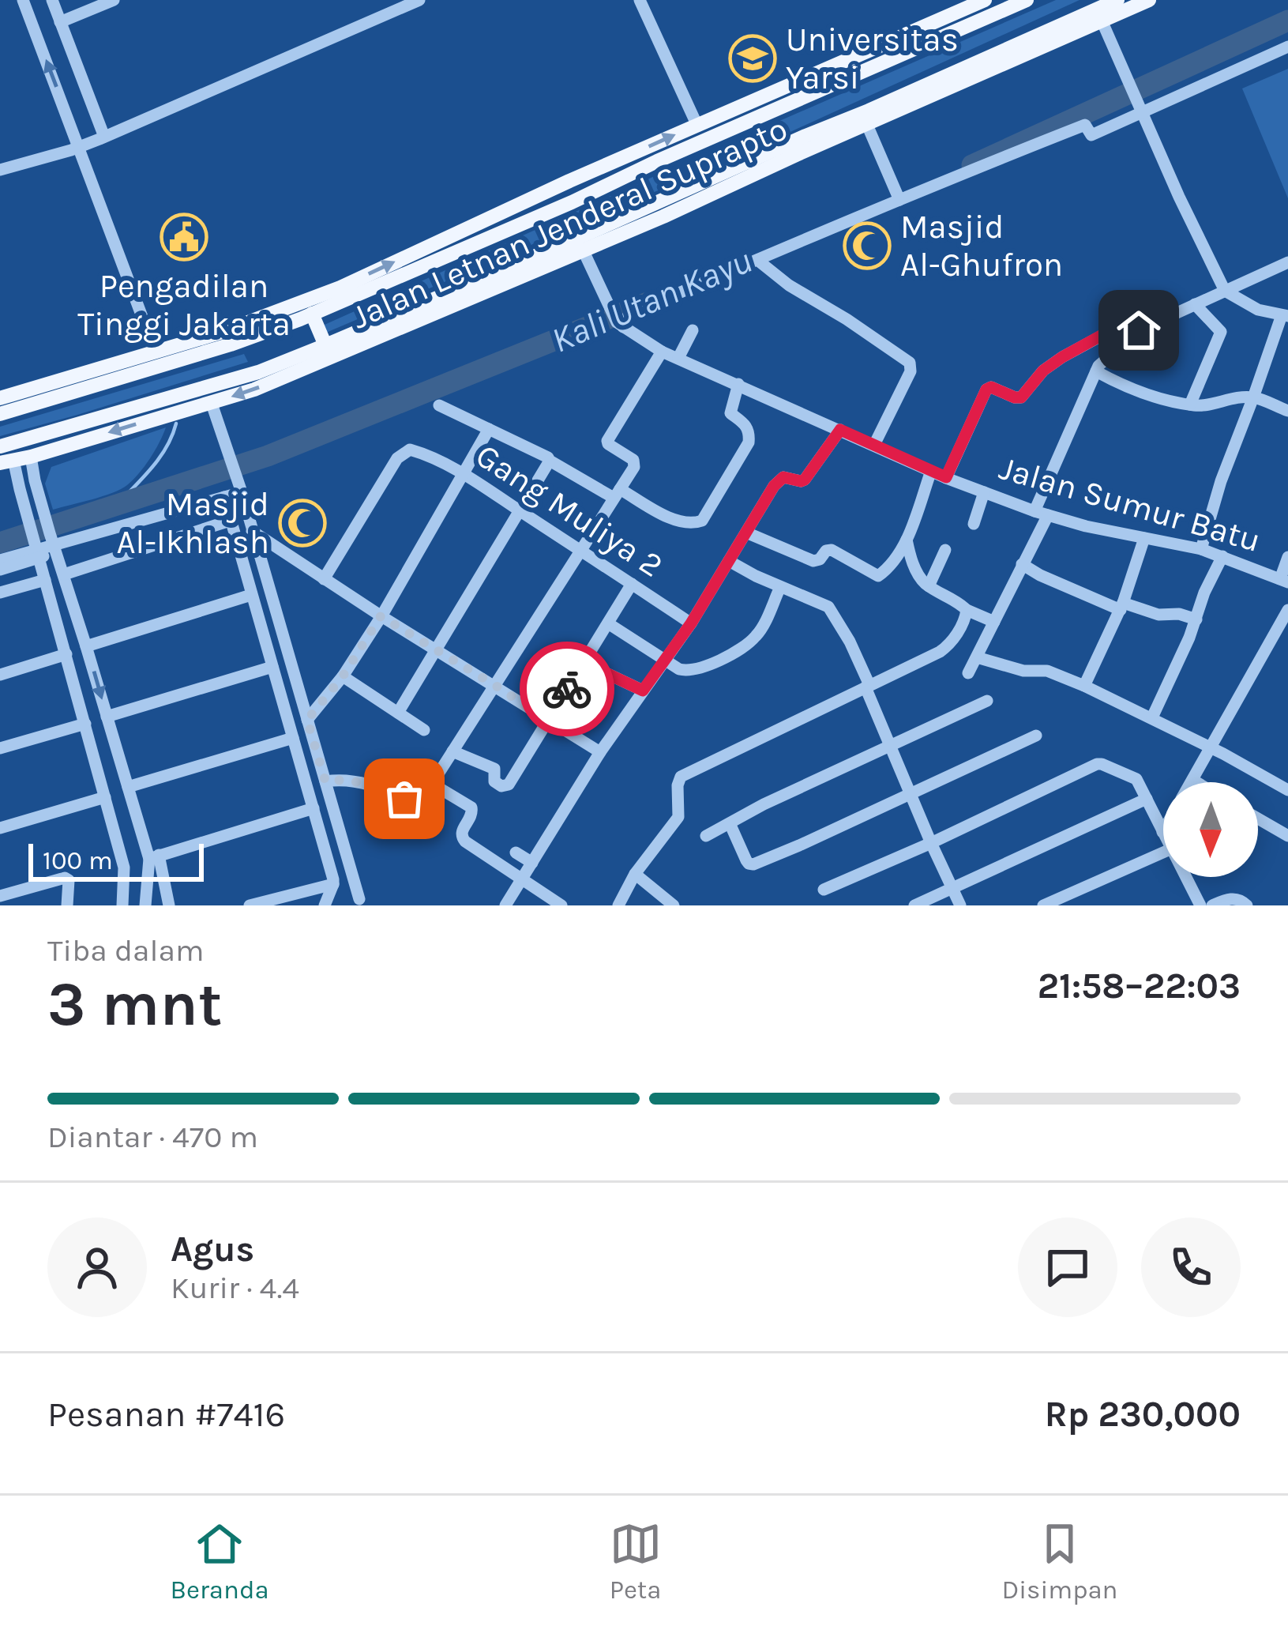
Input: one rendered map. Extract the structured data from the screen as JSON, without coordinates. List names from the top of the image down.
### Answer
{
  "streets": {
    "main road": ["Jalan Letnan Jenderal Suprapto"],
    "street": ["Jalan Sumur Batu", "Gang Muliya 2"]
  },
  "water": ["Kali Utan Kayu"],
  "places": {
    "school or university": ["Universitas Yarsi"],
    "public building": ["Pengadilan Tinggi Jakarta"],
    "mosque": ["Masjid Al-Ghufron", "Masjid Al-Ikhlash"]
  },
  "scale_bar": "100 m",
  "north": "bottom",
  "page": {
    "scale": "100 m",
    "heading": ["3 mnt", "Tiba dalam", "21:58–22:03"],
    "panel": [
      "Agus",
      "Kurir · 4.4",
      "Pesanan #7416",
      "Rp 230,000"
    ],
    "bar": "Diantar · 470 m",
    "tabs": ["Beranda", "Peta", "Disimpan"]
  }
}
